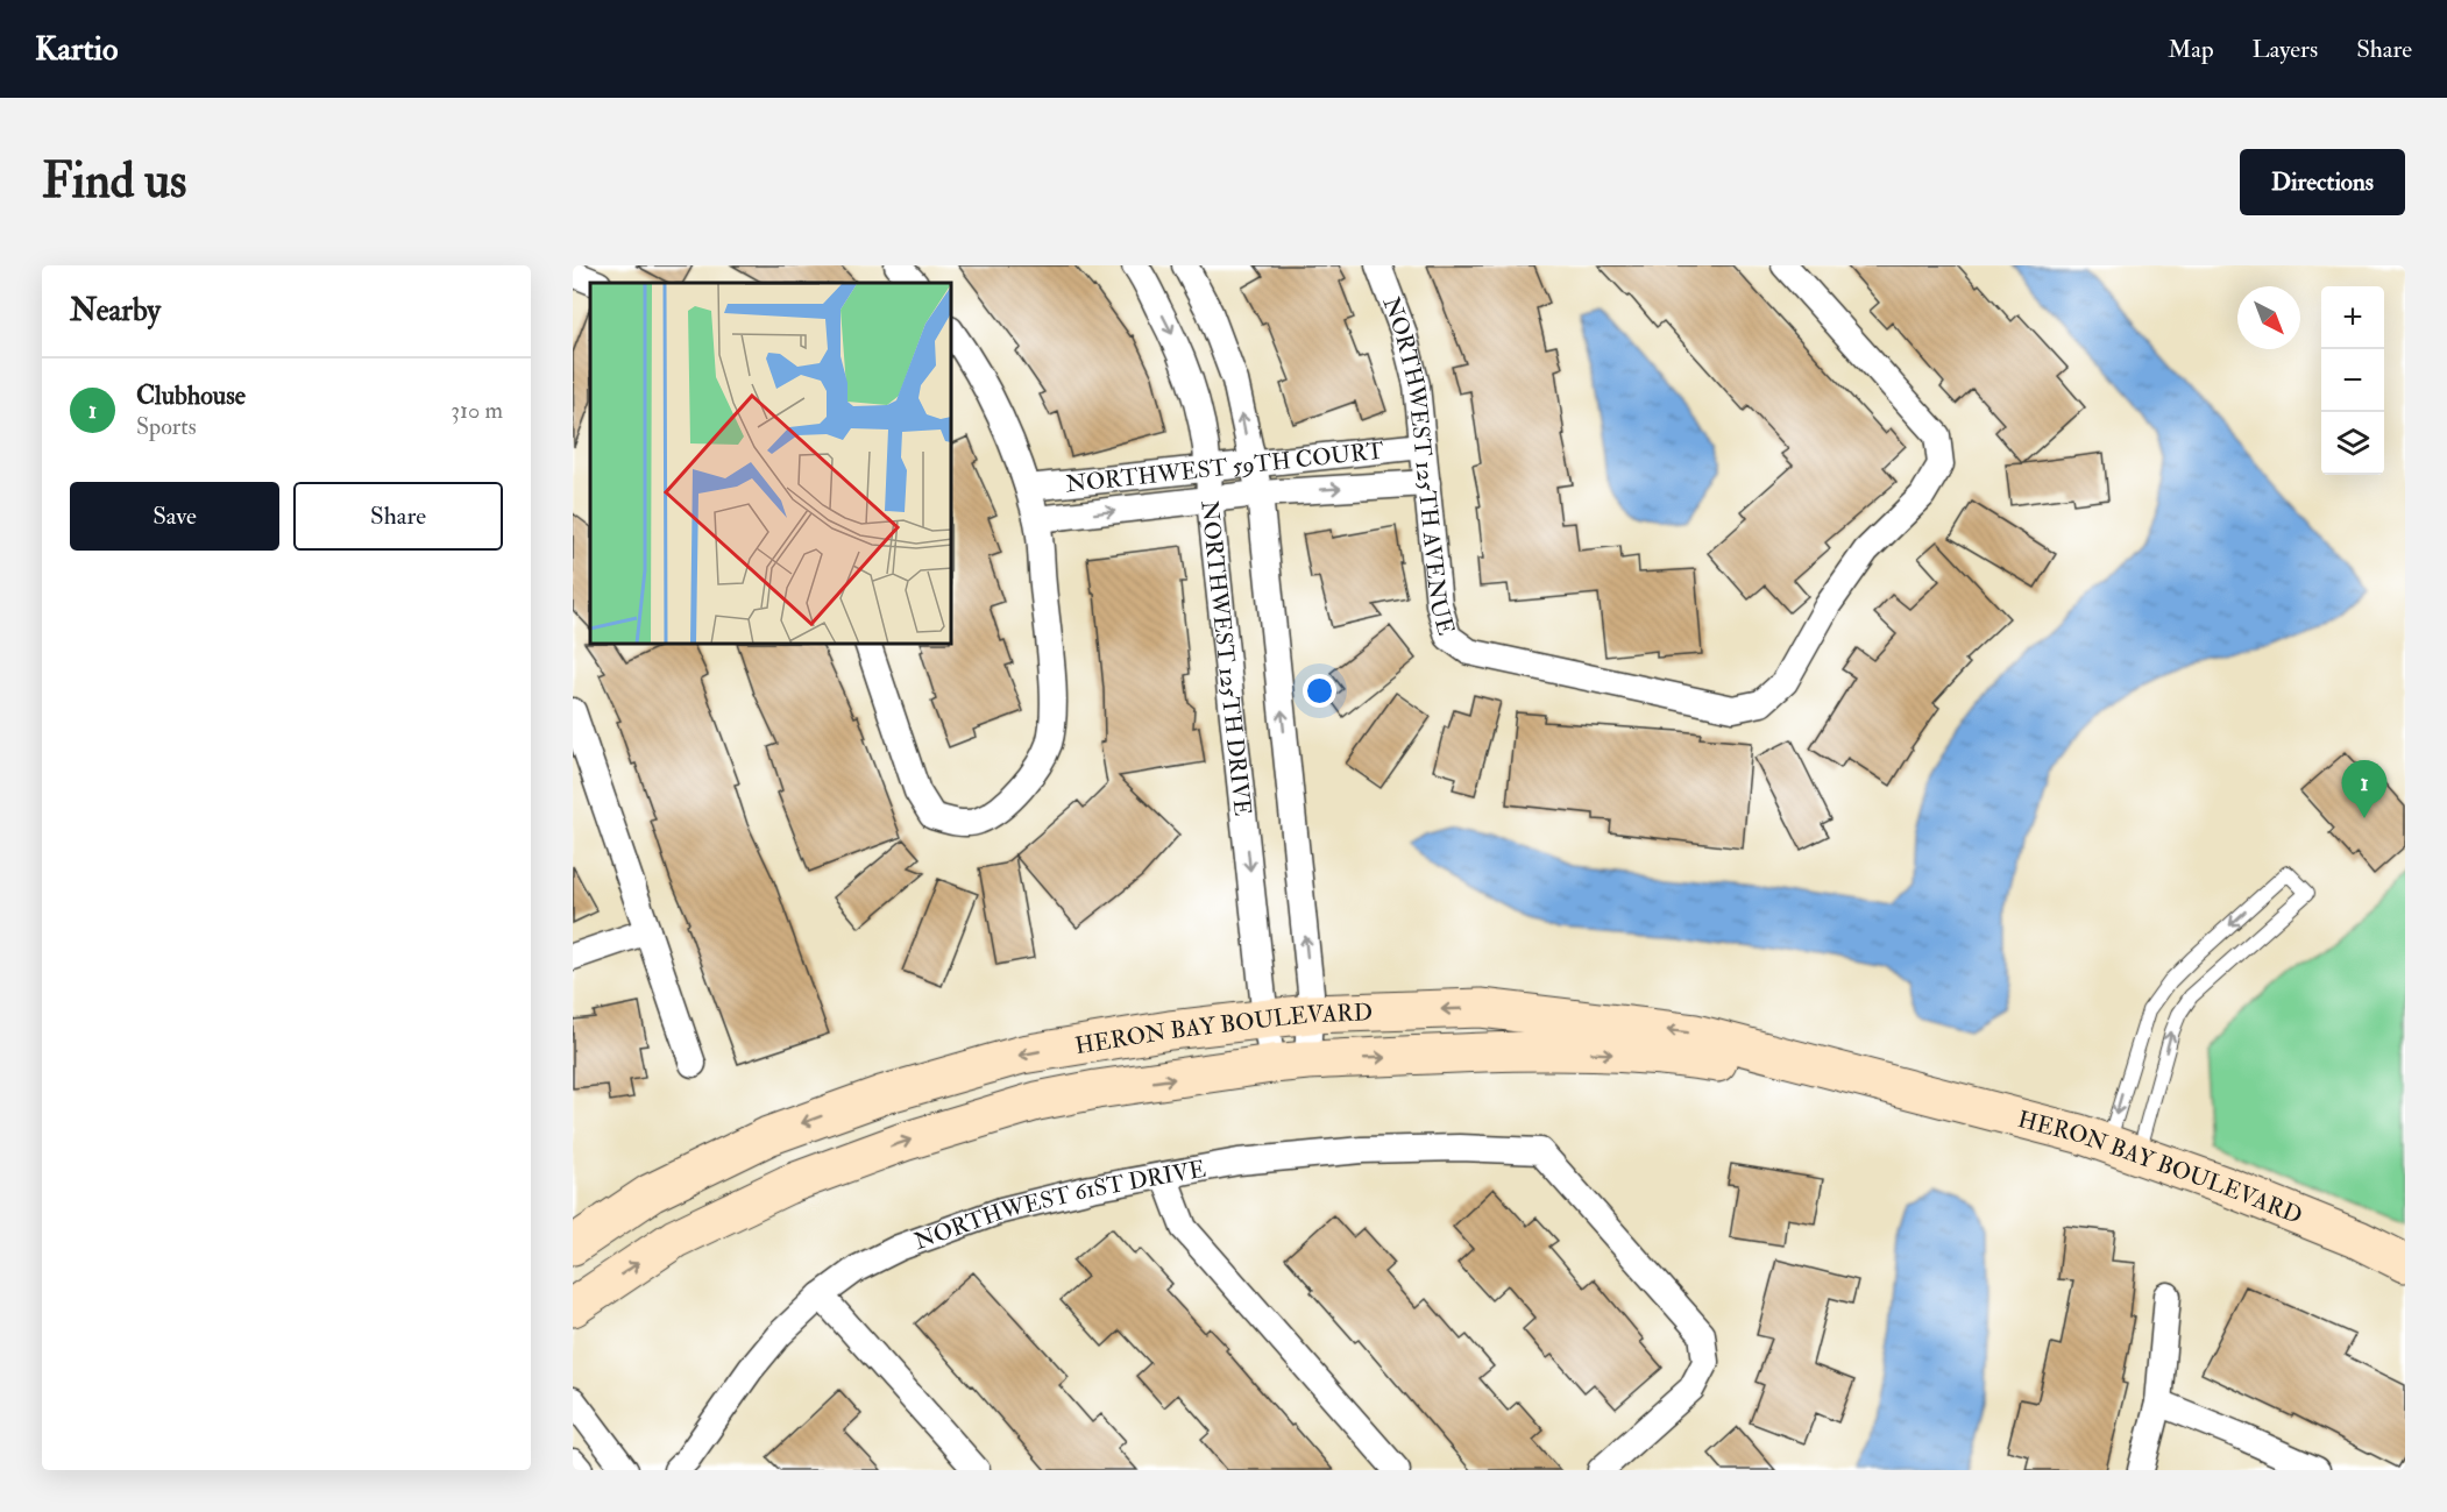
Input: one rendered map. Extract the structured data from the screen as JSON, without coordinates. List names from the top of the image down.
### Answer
{
  "streets": {
    "street": [
      "NORTHWEST 125TH AVENUE",
      "NORTHWEST 59TH COURT",
      "NORTHWEST 125TH DRIVE",
      "HERON BAY BOULEVARD",
      "NORTHWEST 61ST DRIVE"
    ]
  },
  "crossings": [
    ["NORTHWEST 125TH AVENUE", "NORTHWEST 59TH COURT"],
    ["NORTHWEST 59TH COURT", "NORTHWEST 125TH DRIVE"],
    ["NORTHWEST 125TH DRIVE", "HERON BAY BOULEVARD"]
  ],
  "north": "bottom right",
  "page": {
    "header": "Kartio",
    "nav": ["Map", "Layers", "Share"],
    "buttons": [
      "Directions",
      ["Save", "Share"]
    ],
    "title": "Find us",
    "heading": "Nearby",
    "map_buttons": ["+", "−"],
    "list": [
      {
        "mark": "1",
        "name": "Clubhouse",
        "note": "Sports",
        "value": "310 m"
      }
    ],
    "pins": "1"
  }
}
